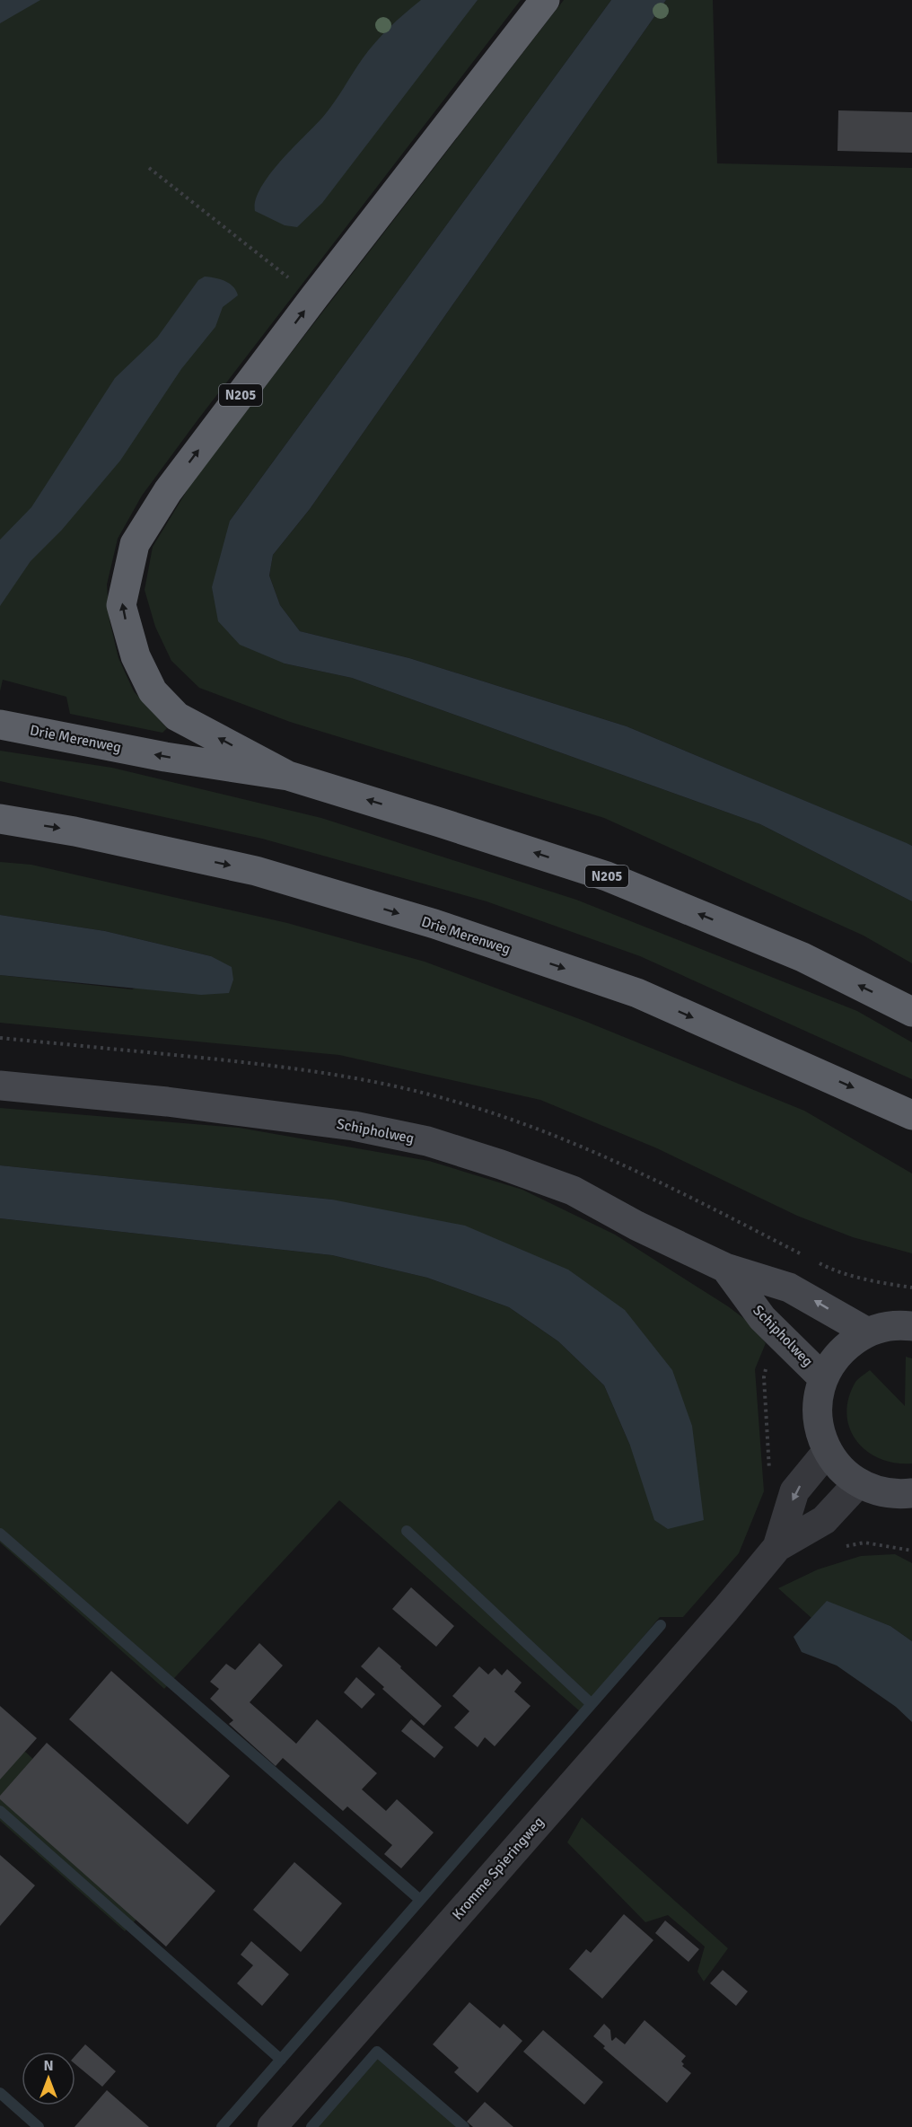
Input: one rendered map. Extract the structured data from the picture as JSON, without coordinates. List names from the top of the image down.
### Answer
{
  "streets": {
    "highway": ["N205", "Drie Merenweg"],
    "main road": ["Schipholweg"],
    "street": ["Kromme Spieringweg"]
  },
  "crossings": [
    ["N205", "Drie Merenweg"]
  ],
  "north": "top"
}
